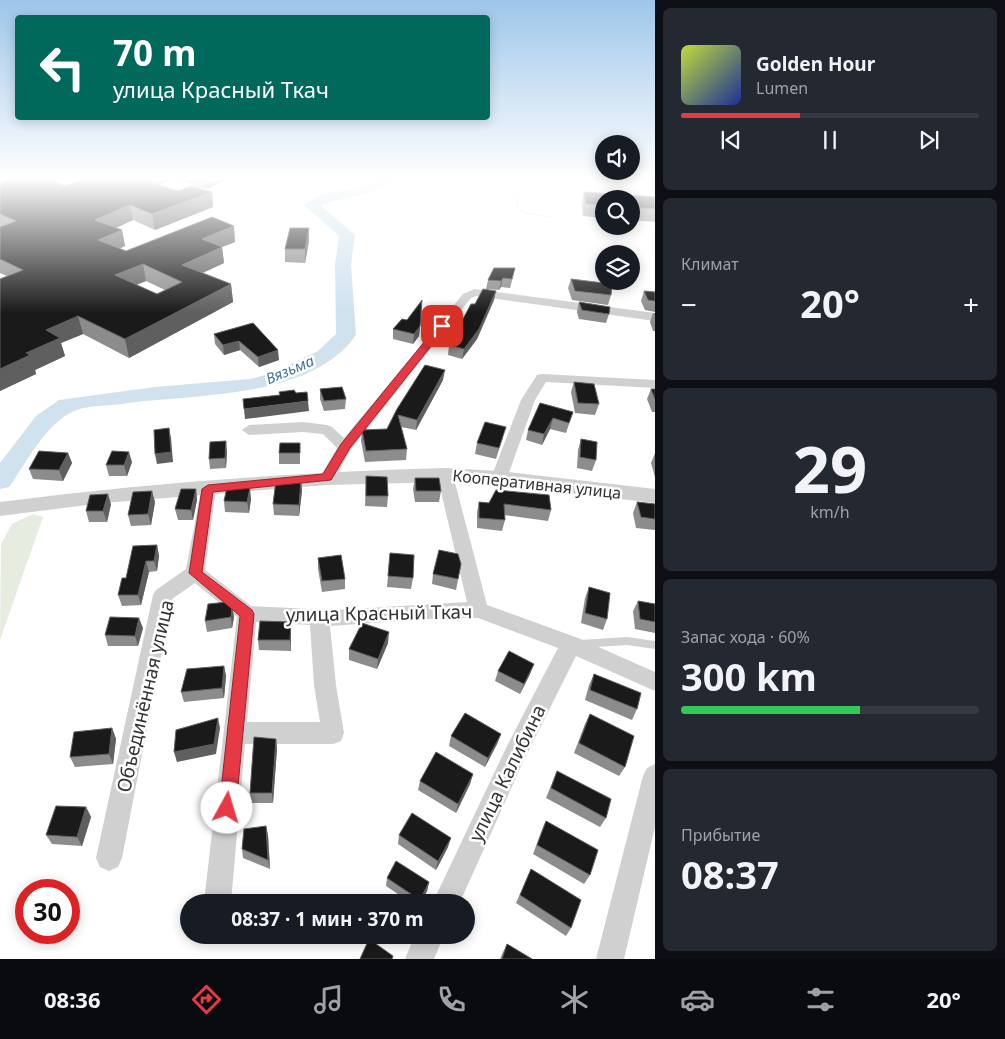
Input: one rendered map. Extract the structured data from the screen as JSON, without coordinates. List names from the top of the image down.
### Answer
{
  "streets": {
    "street": [
      "Кооперативная улица",
      "улица Красный Ткач",
      "Объединённая улица",
      "улица Калибина"
    ]
  },
  "crossings": [
    ["улица Красный Ткач", "улица Калибина"]
  ],
  "water": ["Вязьма"],
  "page": {
    "turn": ["70 m", "улица Красный Ткач"],
    "song": ["Golden Hour", "Lumen"],
    "tile": [
      "Климат",
      ["29", "km/h"],
      ["Запас хода · 60%", "300 km"],
      ["Прибытие", "08:37"]
    ],
    "heat": ["−", "20°", "+"],
    "limit": "30",
    "trip": "08:37 · 1 мин · 370 m",
    "tabs": ["08:36", "20°"]
  }
}
